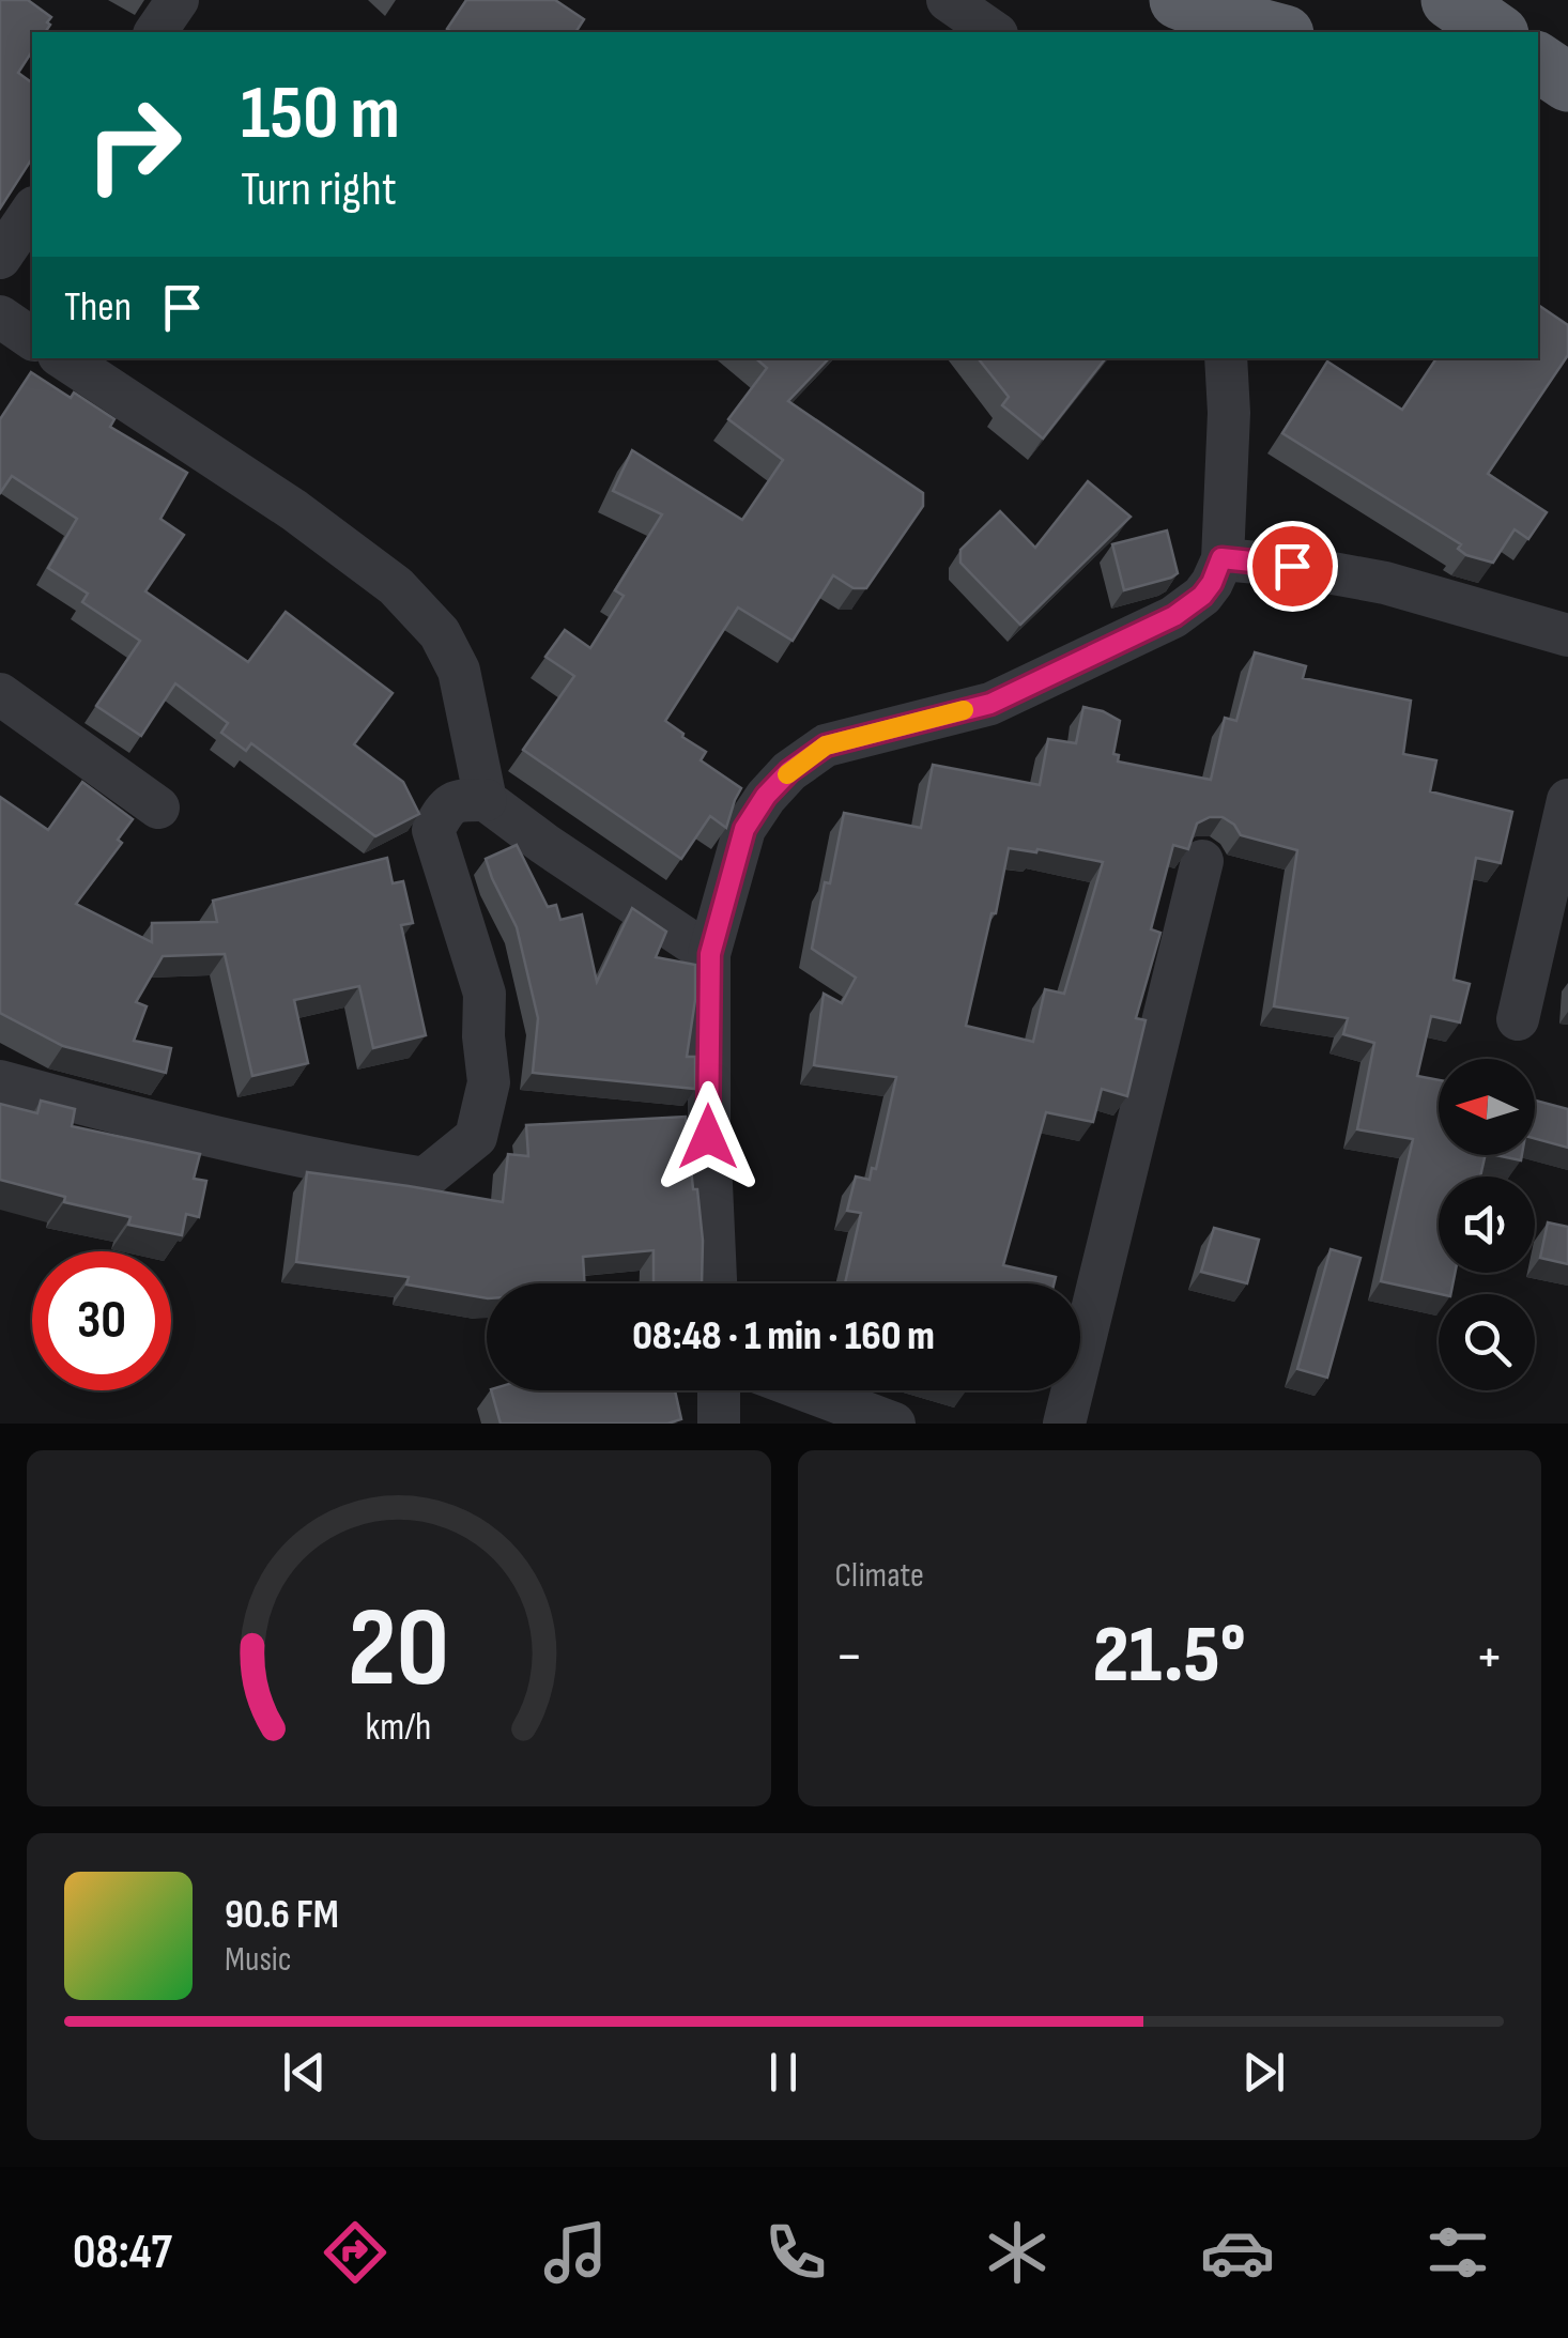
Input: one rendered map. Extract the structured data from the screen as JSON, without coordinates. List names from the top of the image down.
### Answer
{
  "north": "left",
  "page": {
    "turn": ["150 m", "Turn right"],
    "then": "Then",
    "limit": "30",
    "trip": "08:48 · 1 min · 160 m",
    "tile": "Climate",
    "heat": ["−", "21.5°", "+"],
    "song": ["90.6 FM", "Music"],
    "tabs": "08:47",
    "gauge": ["20", "km/h"]
  }
}
